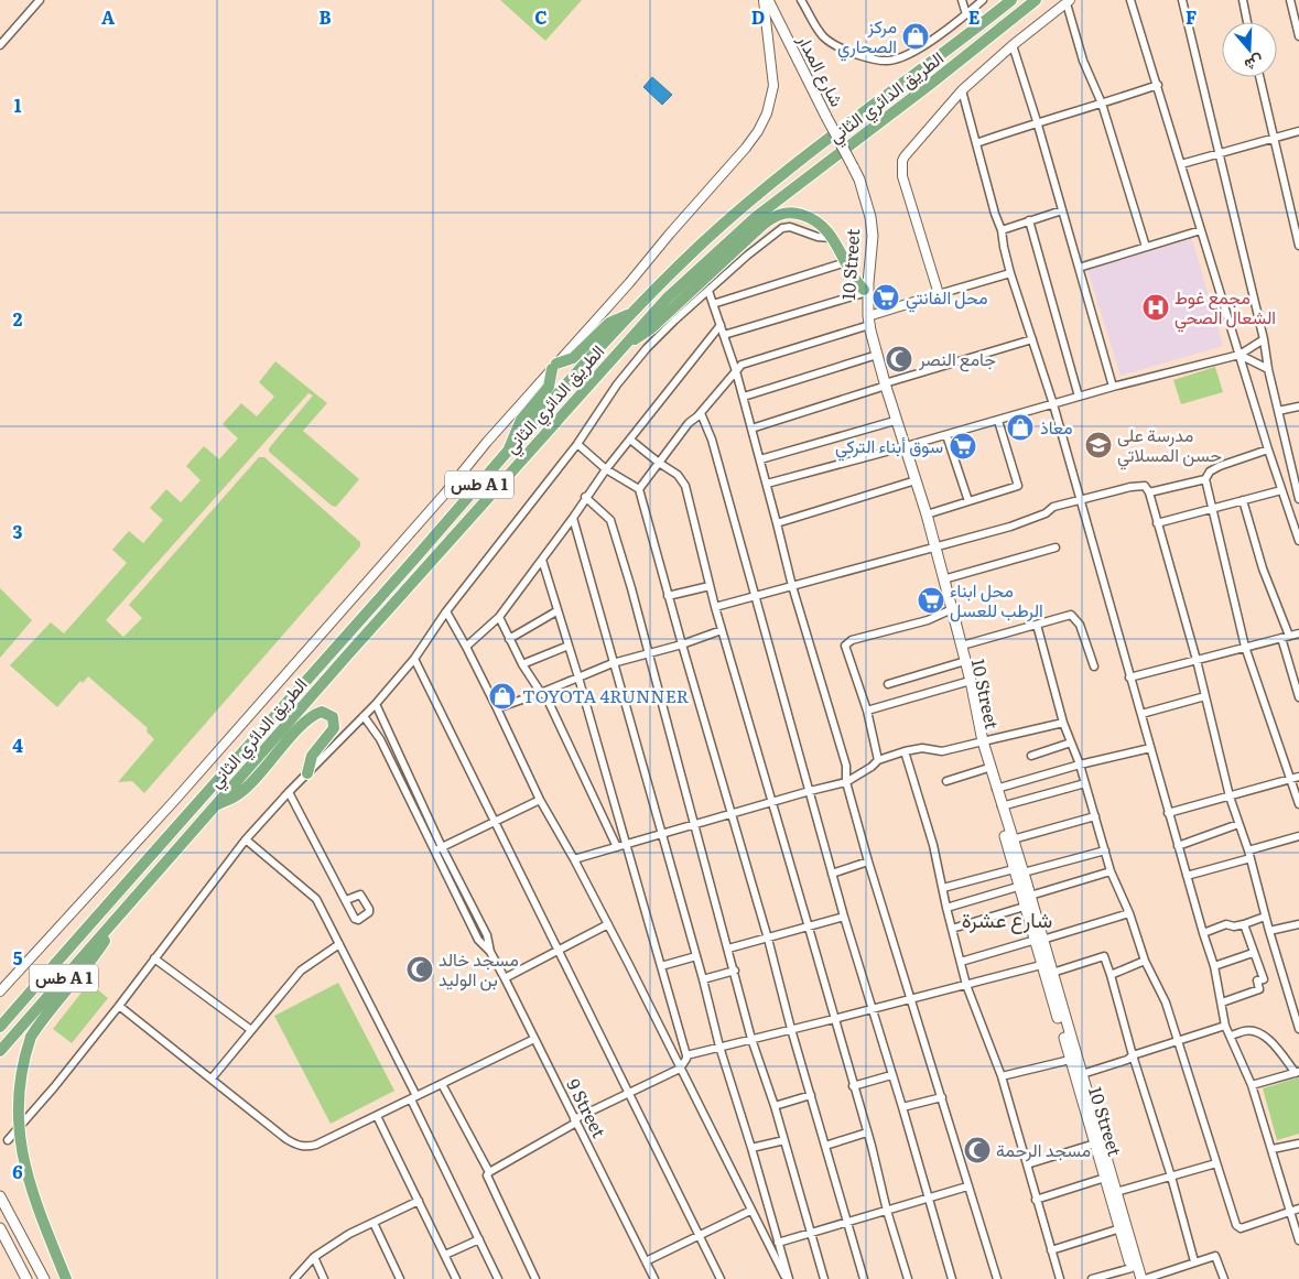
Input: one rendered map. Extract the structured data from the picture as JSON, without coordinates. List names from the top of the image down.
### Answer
{
  "streets": {
    "highway": ["الطريق الدائري الثاني", "طس A 1"],
    "main road": ["شارع المدار", "10 Street"],
    "street": ["9 Street"]
  },
  "crossings": [
    ["شارع المدار", "10 Street"]
  ],
  "districts": ["شارع عشرة"],
  "places": {
    "shop": ["مركز الصحاري", "معاذ", "TOYOTA 4RUNNER"],
    "supermarket": ["محل الفانتي", "سوق أبناء التركي", "محل ابناء الرطب للعسل"],
    "hospital": ["مجمع غوط الشعال الصحي"],
    "mosque": ["جامع النصر", "مسجد خالد بن الوليد", "مسجد الرحمة"],
    "school or university": ["مدرسة على حسن المسلاتي"]
  },
  "north": "bottom",
  "grid": {
    "columns": [
      "A",
      "B",
      "C",
      "D",
      "E",
      "F"
    ],
    "rows": [
      "1",
      "2",
      "3",
      "4",
      "5",
      "6"
    ]
  }
}
